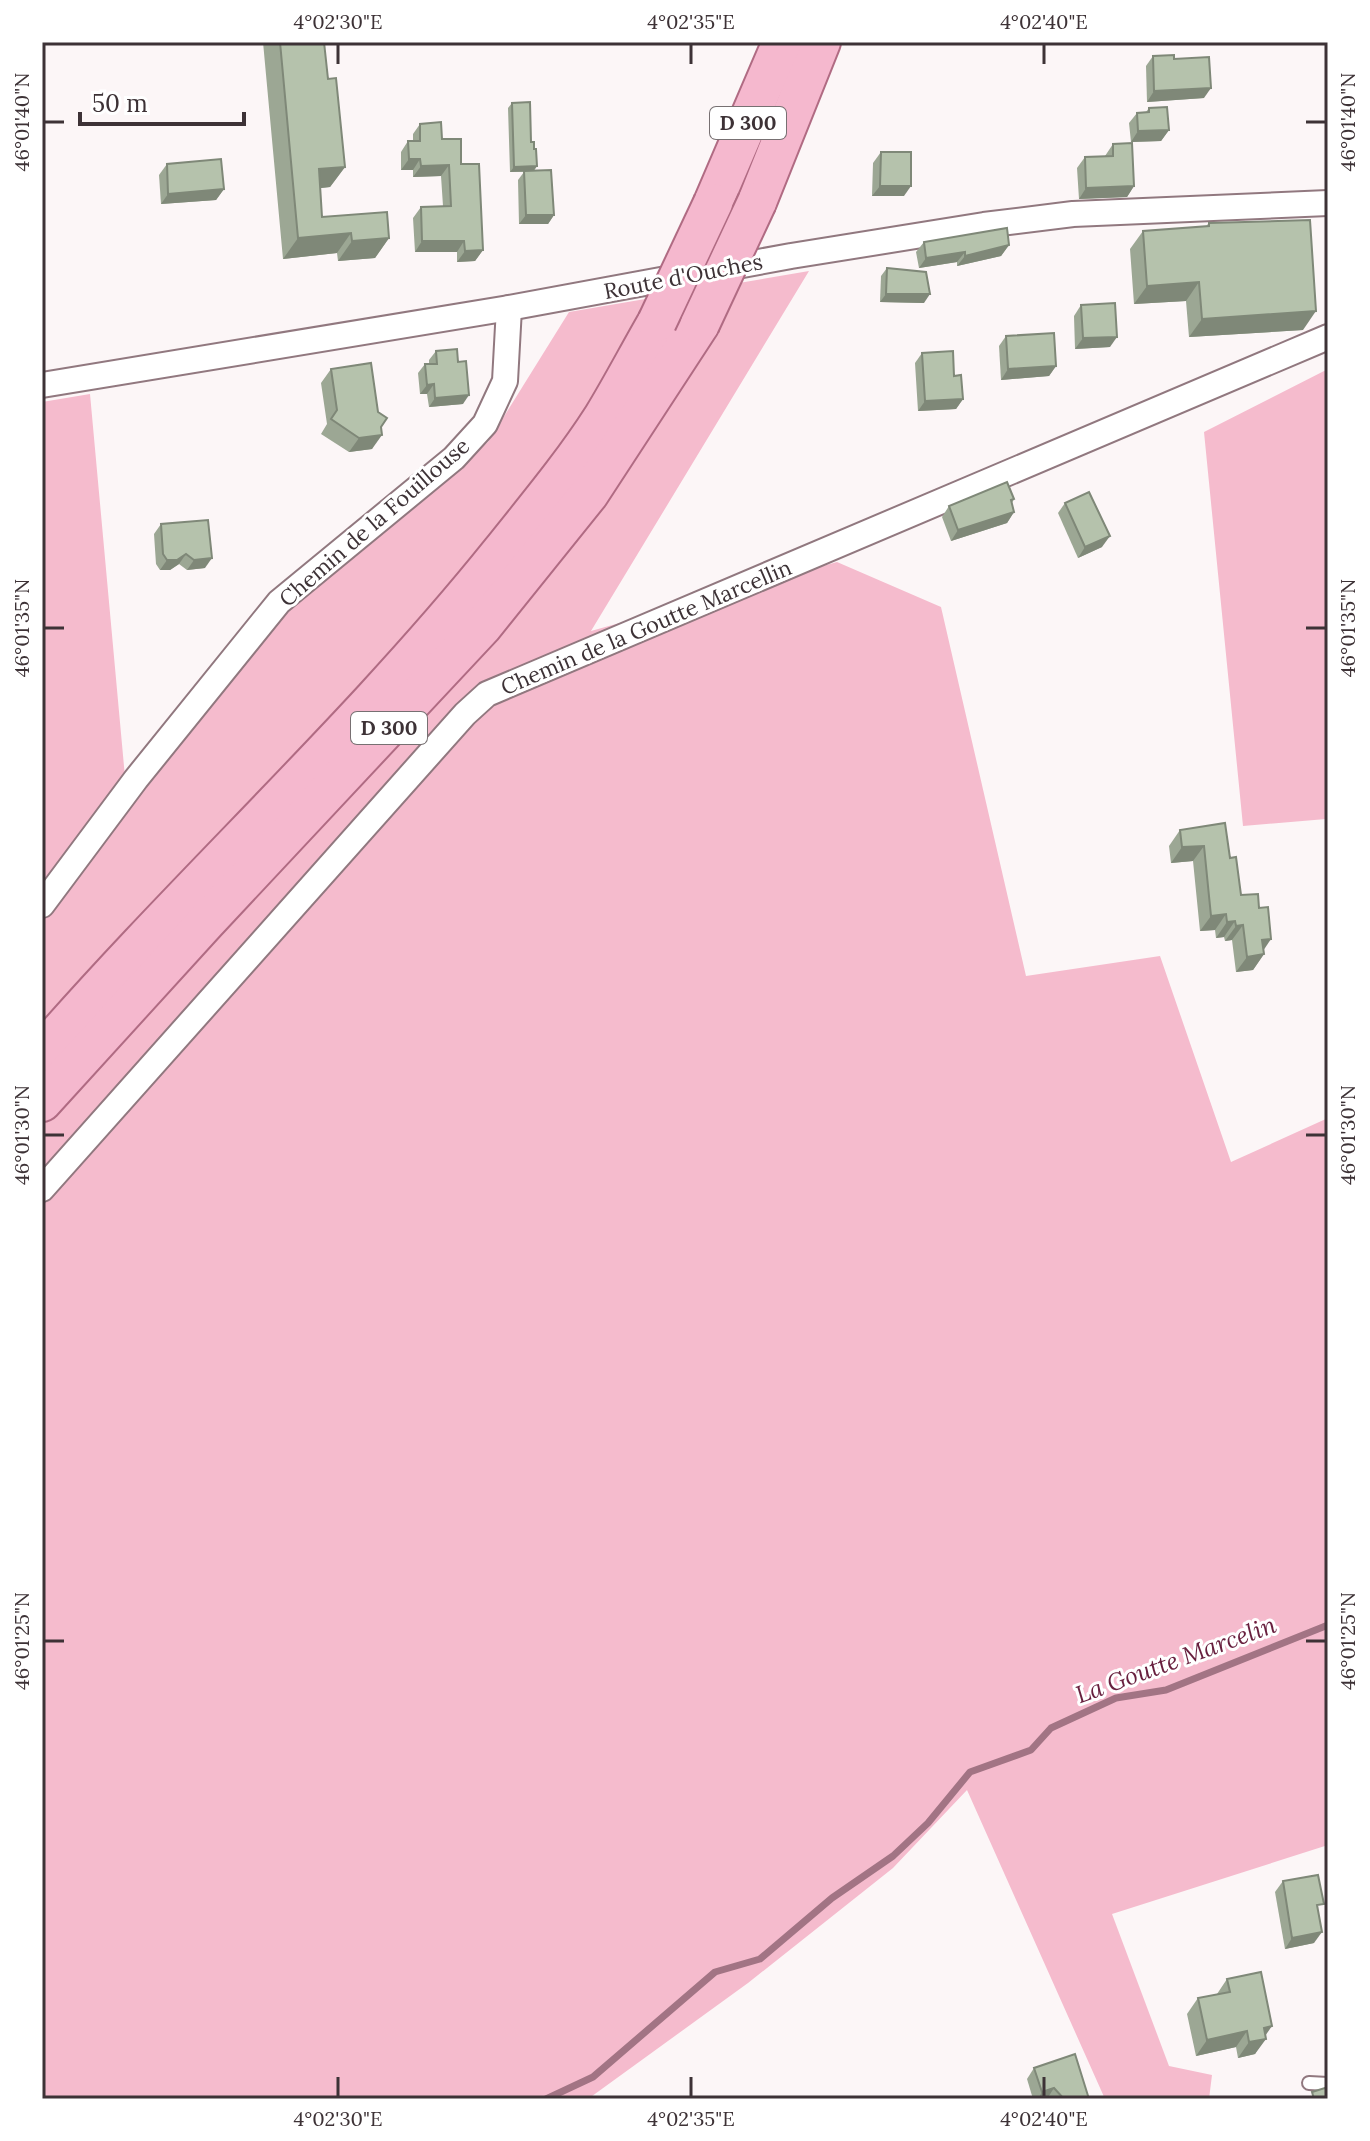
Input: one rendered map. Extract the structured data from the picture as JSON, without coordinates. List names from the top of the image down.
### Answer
{
  "streets": {
    "main road": ["D 300"],
    "street": ["Route d'Ouches", "Chemin de la Fouillouse", "Chemin de la Goutte Marcellin"]
  },
  "crossings": [
    ["Route d'Ouches", "Chemin de la Fouillouse"]
  ],
  "water": ["La Goutte Marcelin"],
  "scale_bar": "50 m",
  "coordinates": [
    "4°02'30\"E",
    "4°02'35\"E",
    "4°02'40\"E",
    "46°01'40\"N",
    "46°01'35\"N",
    "46°01'30\"N",
    "46°01'25\"N"
  ]
}
